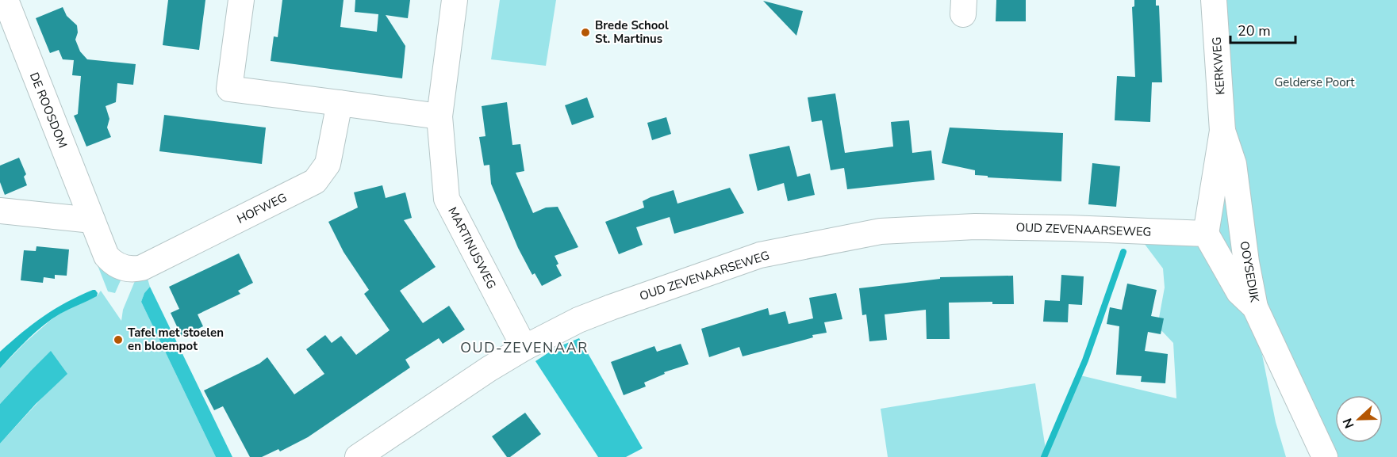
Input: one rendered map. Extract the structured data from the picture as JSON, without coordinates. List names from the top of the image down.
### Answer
{
  "streets": {
    "street": [
      "KERKWEG",
      "DE ROOSDOM",
      "HOFWEG",
      "OUD ZEVENAARSEWEG",
      "MARTINUSWEG",
      "OOYSEDIJK"
    ]
  },
  "crossings": [
    ["KERKWEG", "OOYSEDIJK"],
    ["DE ROOSDOM", "HOFWEG"],
    ["OUD ZEVENAARSEWEG", "MARTINUSWEG"]
  ],
  "districts": ["OUD-ZEVENAAR"],
  "parks": ["Gelderse Poort"],
  "places": ["Brede School St. Martinus", "Tafel met stoelen en bloempot"],
  "scale_bar": "20 m",
  "north": "left"
}
